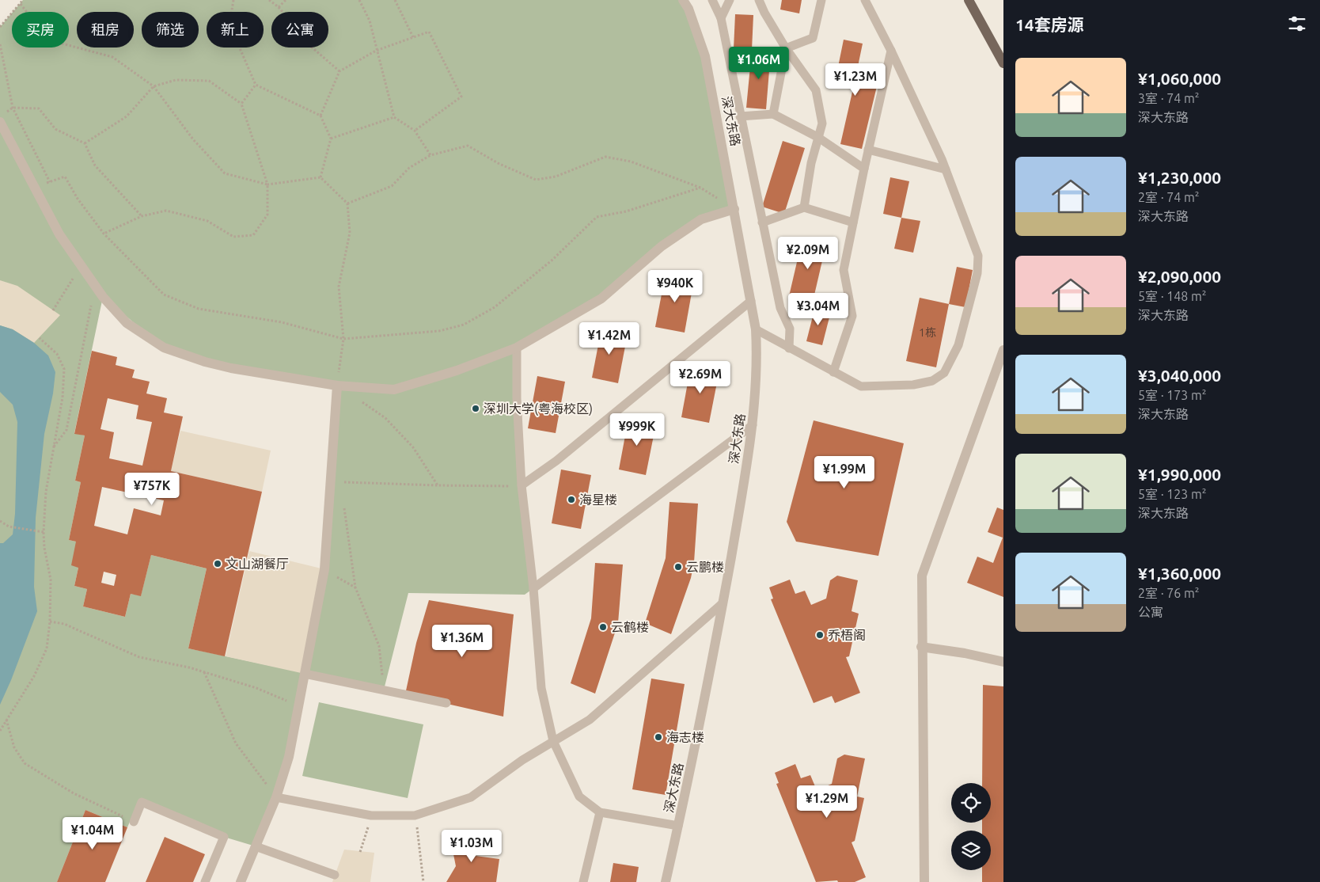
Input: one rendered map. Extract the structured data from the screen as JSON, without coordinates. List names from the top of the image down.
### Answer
{
  "streets": {
    "street": ["深大东路"]
  },
  "places": [
    "深圳大学(粤海校区)",
    "海星楼",
    "文山湖餐厅",
    "云鹏楼",
    "云鹤楼",
    "乔梧阁",
    "海志楼"
  ],
  "house_numbers": ["1栋"],
  "page": {
    "heading": "14套房源",
    "chip": [
      "买房",
      "租房",
      "筛选",
      "新上",
      "公寓"
    ],
    "price": [
      "¥1.06M",
      "¥1.23M",
      "¥2.09M",
      "¥940K",
      "¥3.04M",
      "¥1.42M",
      "¥2.69M",
      "¥999K",
      "¥1.99M",
      "¥757K",
      "¥1.36M",
      "¥1.29M",
      "¥1.04M",
      "¥1.03M"
    ],
    "list": [
      {
        "name": "¥1,060,000",
        "note": "3室 · 74 m² · 深大东路"
      },
      {
        "name": "¥1,230,000",
        "note": "2室 · 74 m² · 深大东路"
      },
      {
        "name": "¥2,090,000",
        "note": "5室 · 148 m² · 深大东路"
      },
      {
        "name": "¥3,040,000",
        "note": "5室 · 173 m² · 深大东路"
      },
      {
        "name": "¥1,990,000",
        "note": "5室 · 123 m² · 深大东路"
      },
      {
        "name": "¥1,360,000",
        "note": "2室 · 76 m² · 公寓"
      }
    ]
  }
}
